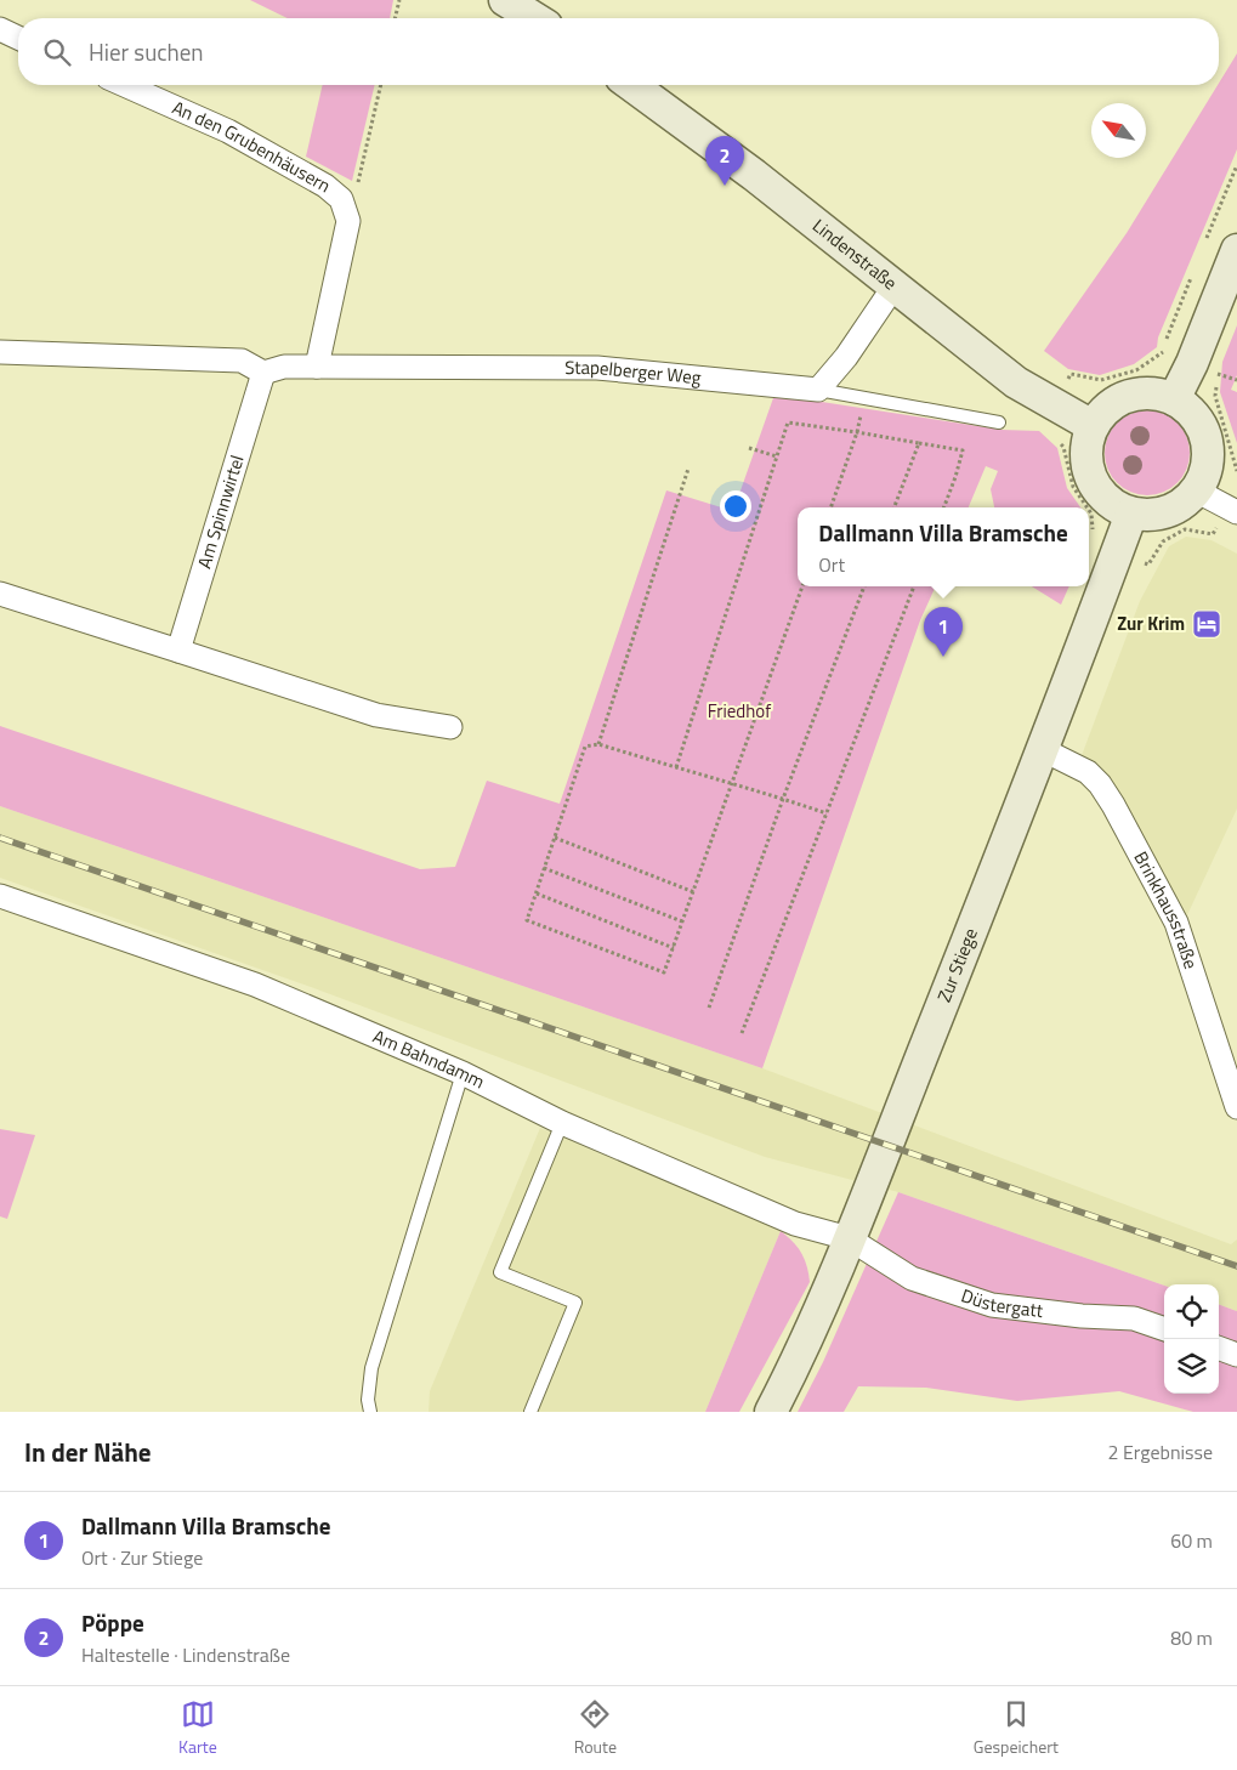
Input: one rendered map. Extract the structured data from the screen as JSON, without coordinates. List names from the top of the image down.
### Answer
{
  "streets": {
    "street": [
      "An den Grubenhäusern",
      "Lindenstraße",
      "Stapelberger Weg",
      "Am Spinnwirtel",
      "Brinkhausstraße",
      "Zur Stiege",
      "Am Bahndamm",
      "Düstergatt"
    ]
  },
  "crossings": [
    ["An den Grubenhäusern", "Stapelberger Weg"],
    ["Lindenstraße", "Zur Stiege"],
    ["Brinkhausstraße", "Zur Stiege"],
    ["Zur Stiege", "Am Bahndamm"],
    ["Zur Stiege", "Düstergatt"],
    ["Am Bahndamm", "Düstergatt"]
  ],
  "parks": ["Friedhof"],
  "places": {
    "hotel": ["Zur Krim"]
  },
  "north": "top left",
  "page": {
    "search": "Hier suchen",
    "pins": ["2", "1"],
    "popup": ["Dallmann Villa Bramsche", "Ort"],
    "heading": ["In der Nähe", "2 Ergebnisse"],
    "list": [
      {
        "mark": "1",
        "name": "Dallmann Villa Bramsche",
        "note": "Ort · Zur Stiege",
        "value": "60 m"
      },
      {
        "mark": "2",
        "name": "Pöppe",
        "note": "Haltestelle · Lindenstraße",
        "value": "80 m"
      }
    ],
    "nav": ["Karte", "Route", "Gespeichert"]
  }
}
